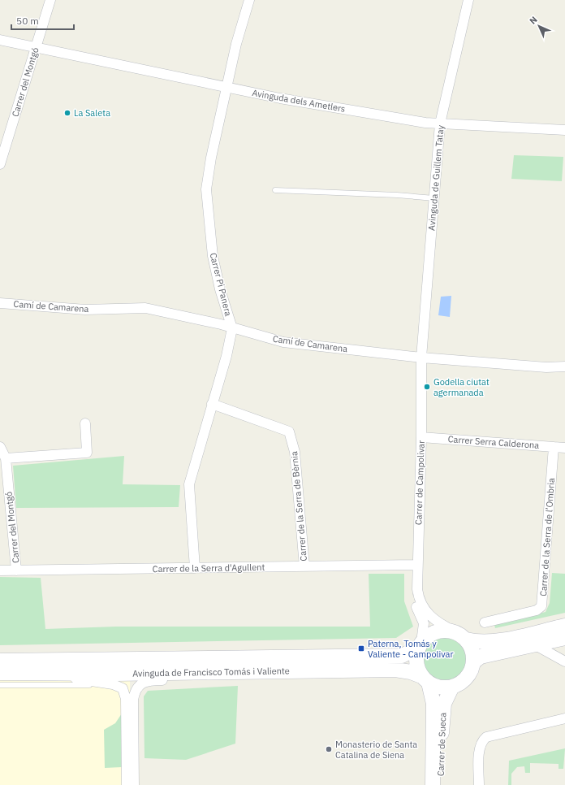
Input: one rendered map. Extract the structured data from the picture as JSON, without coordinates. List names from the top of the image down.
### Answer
{
  "streets": {
    "main road": ["Avinguda de Francisco Tomás i Valiente", "Carrer de Sueca"],
    "street": [
      "Carrer del Montgó",
      "Avinguda dels Ametlers",
      "Avinguda de Guillem Tatay",
      "Carrer Pi Panera",
      "Camí de Camarena",
      "Carrer Serra Calderona",
      "Carrer de Campolivar",
      "Carrer de la Serra de Bèrnia",
      "Carrer de la Serra de l’Ombria",
      "Carrer de la Serra d'Agullent"
    ]
  },
  "crossings": [
    ["Carrer del Montgó", "Avinguda dels Ametlers"],
    ["Carrer del Montgó", "Carrer de la Serra d'Agullent"],
    ["Avinguda dels Ametlers", "Avinguda de Guillem Tatay"],
    ["Avinguda dels Ametlers", "Carrer Pi Panera"],
    ["Avinguda de Guillem Tatay", "Camí de Camarena"],
    ["Avinguda de Guillem Tatay", "Carrer de Campolivar"],
    ["Carrer Pi Panera", "Camí de Camarena"],
    ["Carrer Pi Panera", "Carrer de la Serra de Bèrnia"],
    ["Carrer Pi Panera", "Carrer de la Serra d'Agullent"],
    ["Carrer Serra Calderona", "Carrer de Campolivar"],
    ["Carrer Serra Calderona", "Carrer de la Serra de l’Ombria"],
    ["Carrer de Campolivar", "Carrer de la Serra d'Agullent"],
    ["Carrer de Campolivar", "Avinguda de Francisco Tomás i Valiente"],
    ["Carrer de Campolivar", "Carrer de Sueca"],
    ["Carrer de la Serra de Bèrnia", "Carrer de la Serra d'Agullent"],
    ["Avinguda de Francisco Tomás i Valiente", "Carrer de Sueca"]
  ],
  "places": {
    "other": ["La Saleta", "Godella ciutat agermanada", "Monasterio de Santa Catalina de Siena"],
    "transit": ["Paterna, Tomás y Valiente - Campolivar"]
  },
  "scale_bar": "50 m",
  "north": "top left"
}
